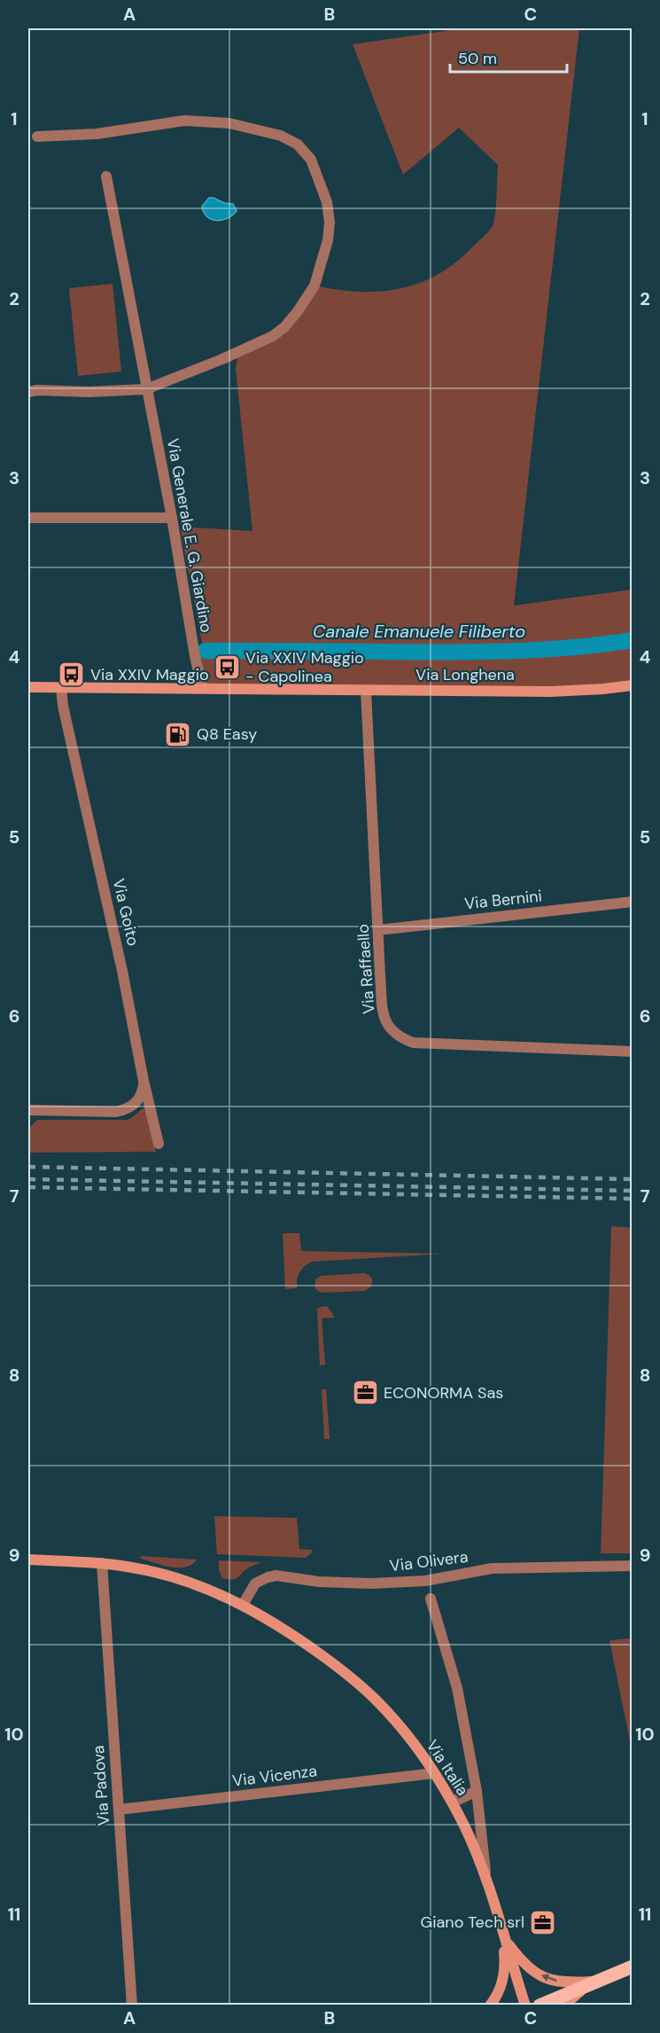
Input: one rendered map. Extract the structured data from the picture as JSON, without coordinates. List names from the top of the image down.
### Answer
{
  "streets": {
    "street": [
      "Via Generale E. G. Giardino",
      "Via Longhena",
      "Via Bernini",
      "Via Goito",
      "Via Raffaello",
      "Via Olivera",
      "Via Italia",
      "Via Vicenza",
      "Via Padova"
    ]
  },
  "crossings": [
    ["Via Generale E. G. Giardino", "Via Longhena"],
    ["Via Longhena", "Via Goito"],
    ["Via Longhena", "Via Raffaello"],
    ["Via Bernini", "Via Raffaello"],
    ["Via Olivera", "Via Italia"],
    ["Via Italia", "Via Vicenza"],
    ["Via Italia", "Via Padova"],
    ["Via Vicenza", "Via Padova"]
  ],
  "water": ["Canale Emanuele Filiberto"],
  "places": {
    "bus stop": ["Via XXIV Maggio - Capolinea", "Via XXIV Maggio"],
    "fuel station": ["Q8 Easy"],
    "office": ["ECONORMA Sas", "Giano Tech srl"]
  },
  "scale_bar": "50 m",
  "grid": {
    "columns": ["A", "B", "C"],
    "rows": [
      "1",
      "2",
      "3",
      "4",
      "5",
      "6",
      "7",
      "8",
      "9",
      "10",
      "11"
    ]
  }
}
